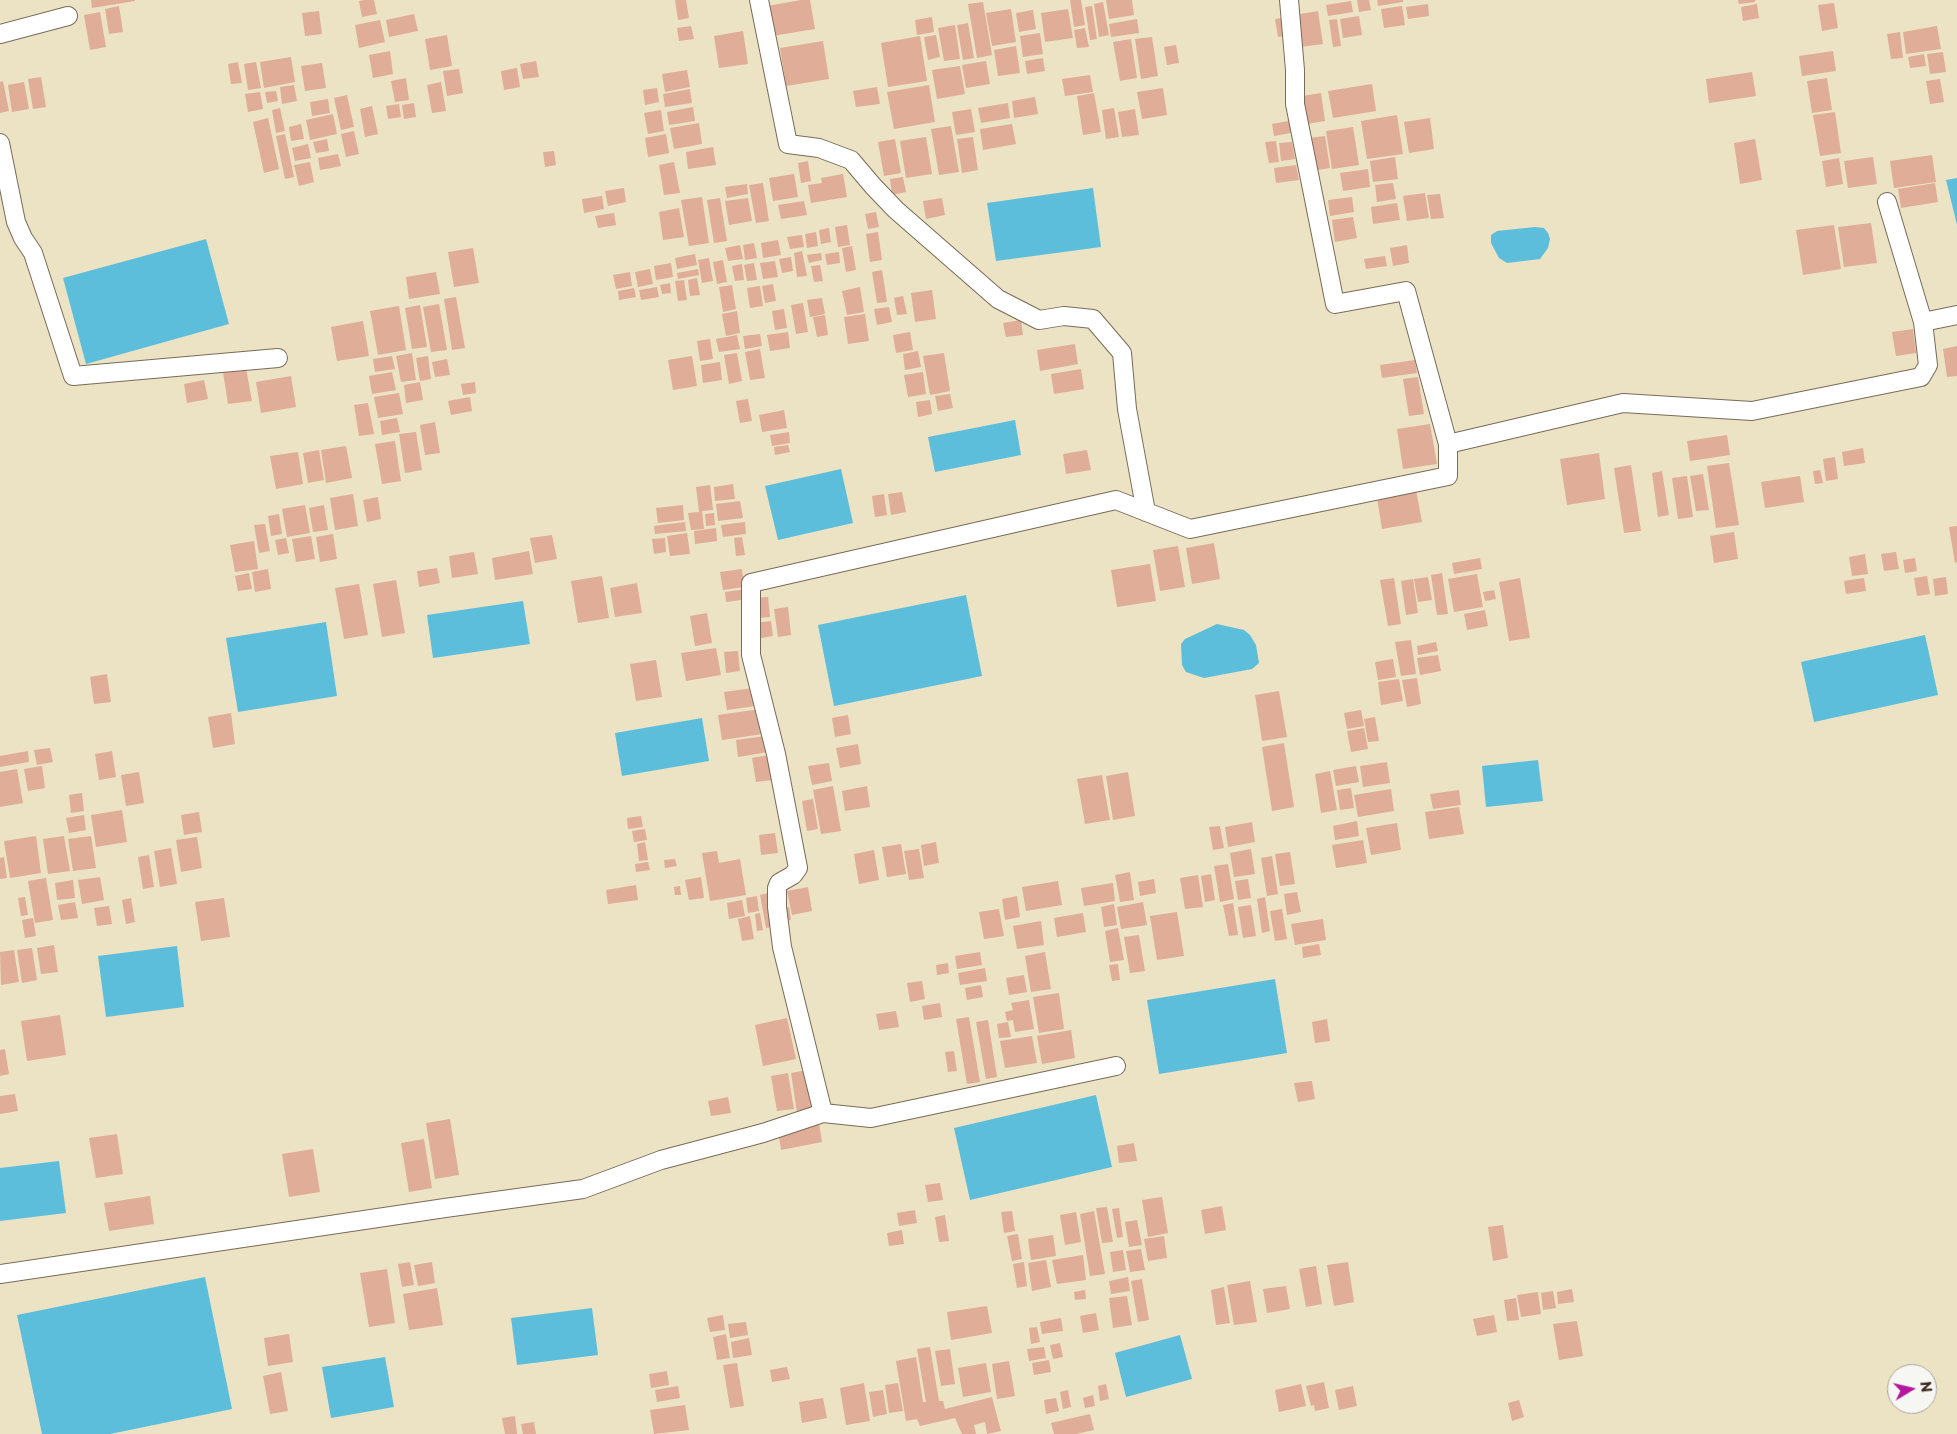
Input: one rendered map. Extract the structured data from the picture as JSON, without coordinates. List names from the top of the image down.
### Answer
{
  "north": "right"
}
